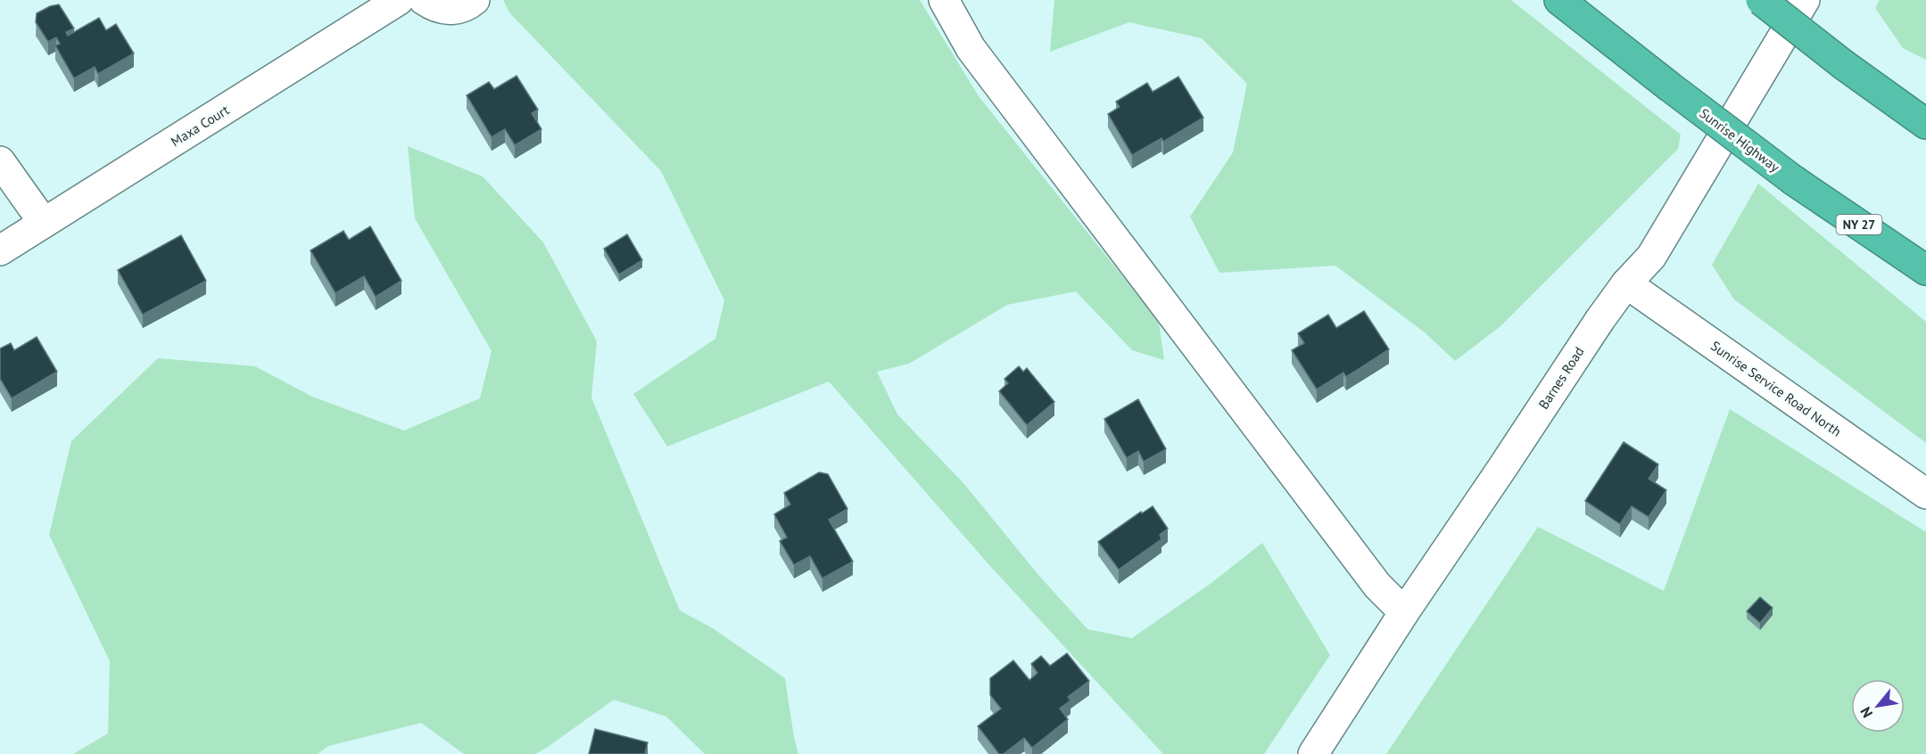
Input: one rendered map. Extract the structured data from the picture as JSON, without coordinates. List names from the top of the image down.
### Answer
{
  "streets": {
    "highway": ["Sunrise Highway", "NY 27"],
    "street": ["Maxa Court", "Barnes Road", "Sunrise Service Road North"]
  },
  "crossings": [
    ["Barnes Road", "Sunrise Service Road North"]
  ],
  "north": "bottom left"
}
